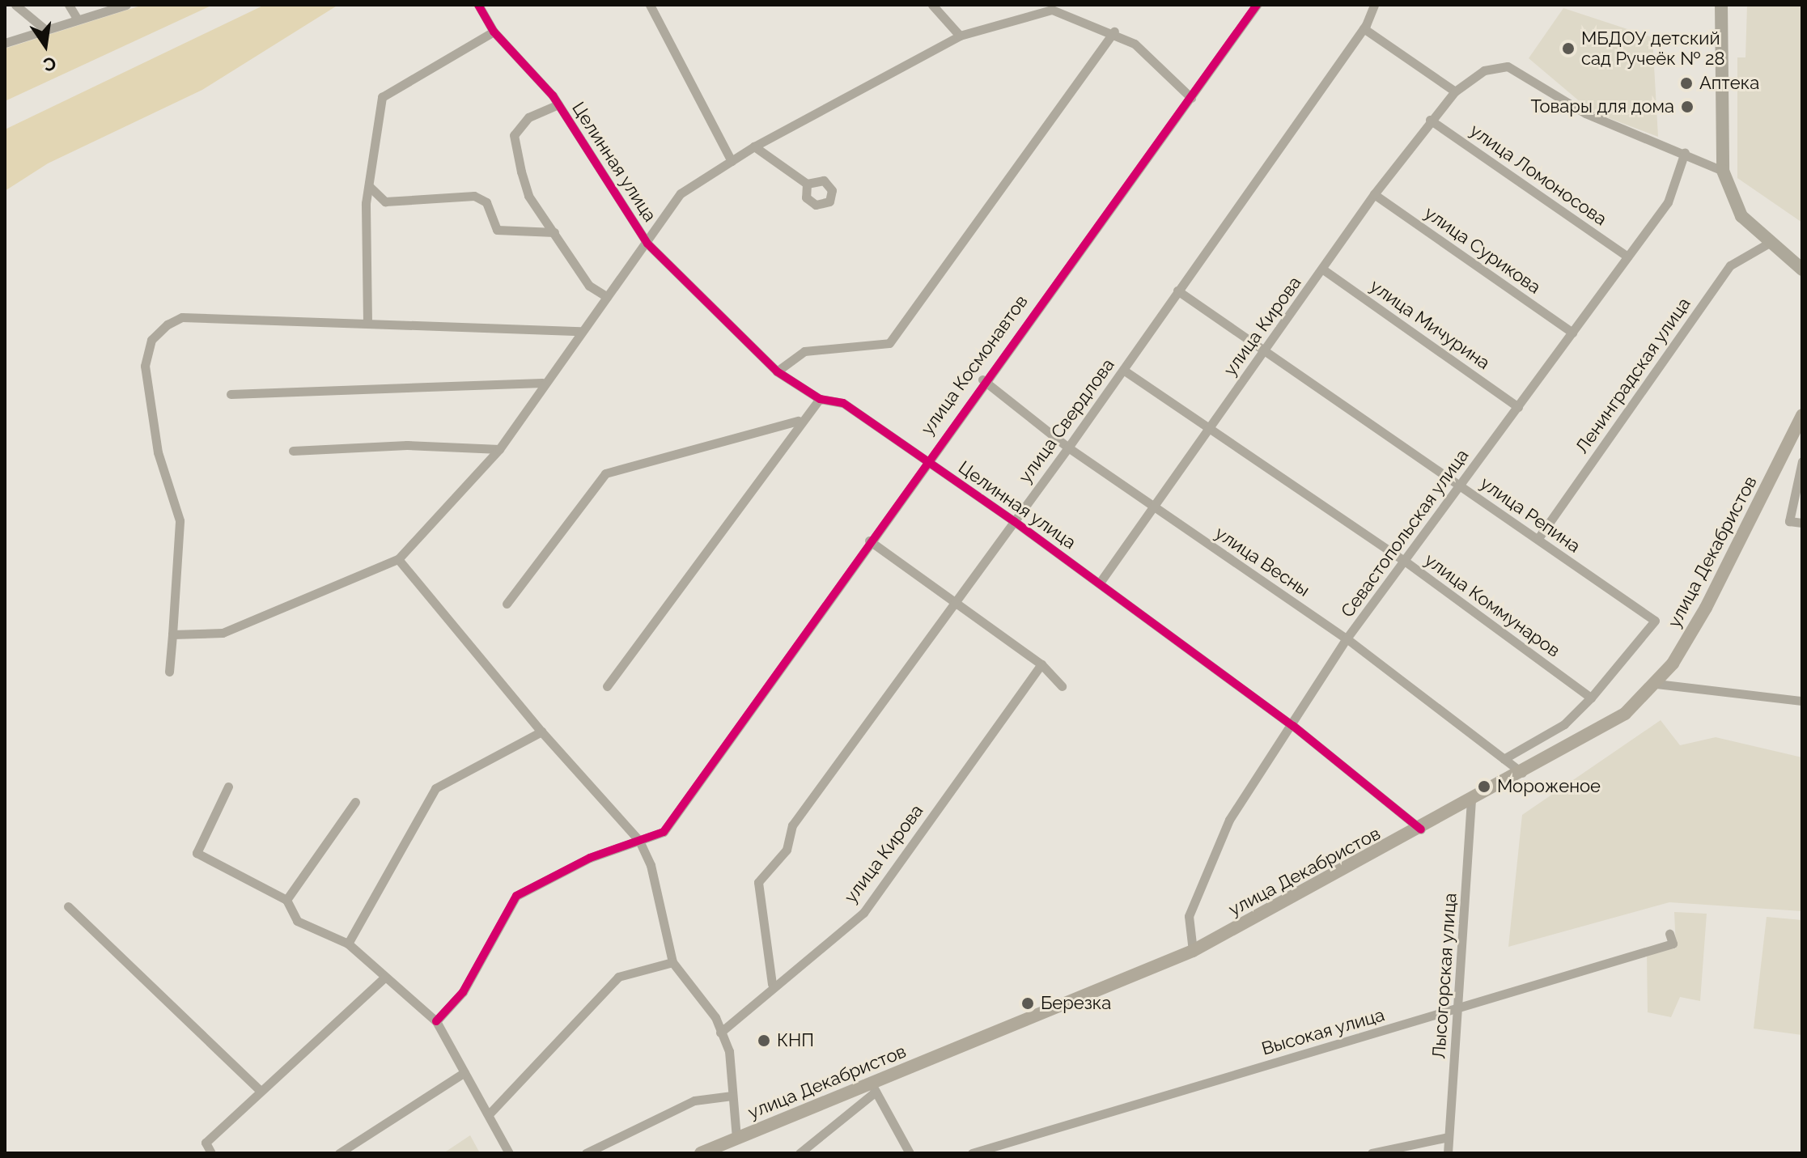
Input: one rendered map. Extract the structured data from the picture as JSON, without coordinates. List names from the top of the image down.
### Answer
{
  "streets": {
    "main road": ["улица Декабристов"],
    "street": [
      "Целинная улица",
      "улица Ломоносова",
      "улица Сурикова",
      "улица Мичурина",
      "улица Кирова",
      "улица Космонавтов",
      "Ленинградская улица",
      "улица Свердлова",
      "улица Репина",
      "Севастопольская улица",
      "улица Весны",
      "улица Коммунаров",
      "Лысогорская улица",
      "Высокая улица"
    ]
  },
  "crossings": [
    ["Целинная улица", "улица Кирова"],
    ["Целинная улица", "улица Космонавтов"],
    ["Целинная улица", "улица Свердлова"],
    ["Целинная улица", "Севастопольская улица"],
    ["Целинная улица", "улица Декабристов"],
    ["улица Ломоносова", "улица Кирова"],
    ["улица Ломоносова", "Севастопольская улица"],
    ["улица Сурикова", "улица Кирова"],
    ["улица Сурикова", "Севастопольская улица"],
    ["улица Мичурина", "улица Кирова"],
    ["улица Мичурина", "Севастопольская улица"],
    ["улица Кирова", "улица Свердлова"],
    ["улица Кирова", "улица Репина"],
    ["улица Кирова", "Севастопольская улица"],
    ["улица Кирова", "улица Весны"],
    ["улица Кирова", "улица Коммунаров"],
    ["улица Космонавтов", "улица Весны"],
    ["Ленинградская улица", "улица Репина"],
    ["улица Свердлова", "улица Репина"],
    ["улица Свердлова", "улица Весны"],
    ["улица Свердлова", "улица Коммунаров"],
    ["улица Репина", "Севастопольская улица"],
    ["улица Репина", "улица Коммунаров"],
    ["Севастопольская улица", "улица Декабристов"],
    ["Севастопольская улица", "улица Весны"],
    ["Севастопольская улица", "улица Коммунаров"],
    ["улица Декабристов", "улица Весны"],
    ["улица Декабристов", "Лысогорская улица"],
    ["Лысогорская улица", "Высокая улица"]
  ],
  "places": [
    "МБДОУ детский сад Ручеёк № 28",
    "Аптека",
    "Товары для дома",
    "Мороженое",
    "Березка",
    "КНП"
  ],
  "north": "bottom"
}
